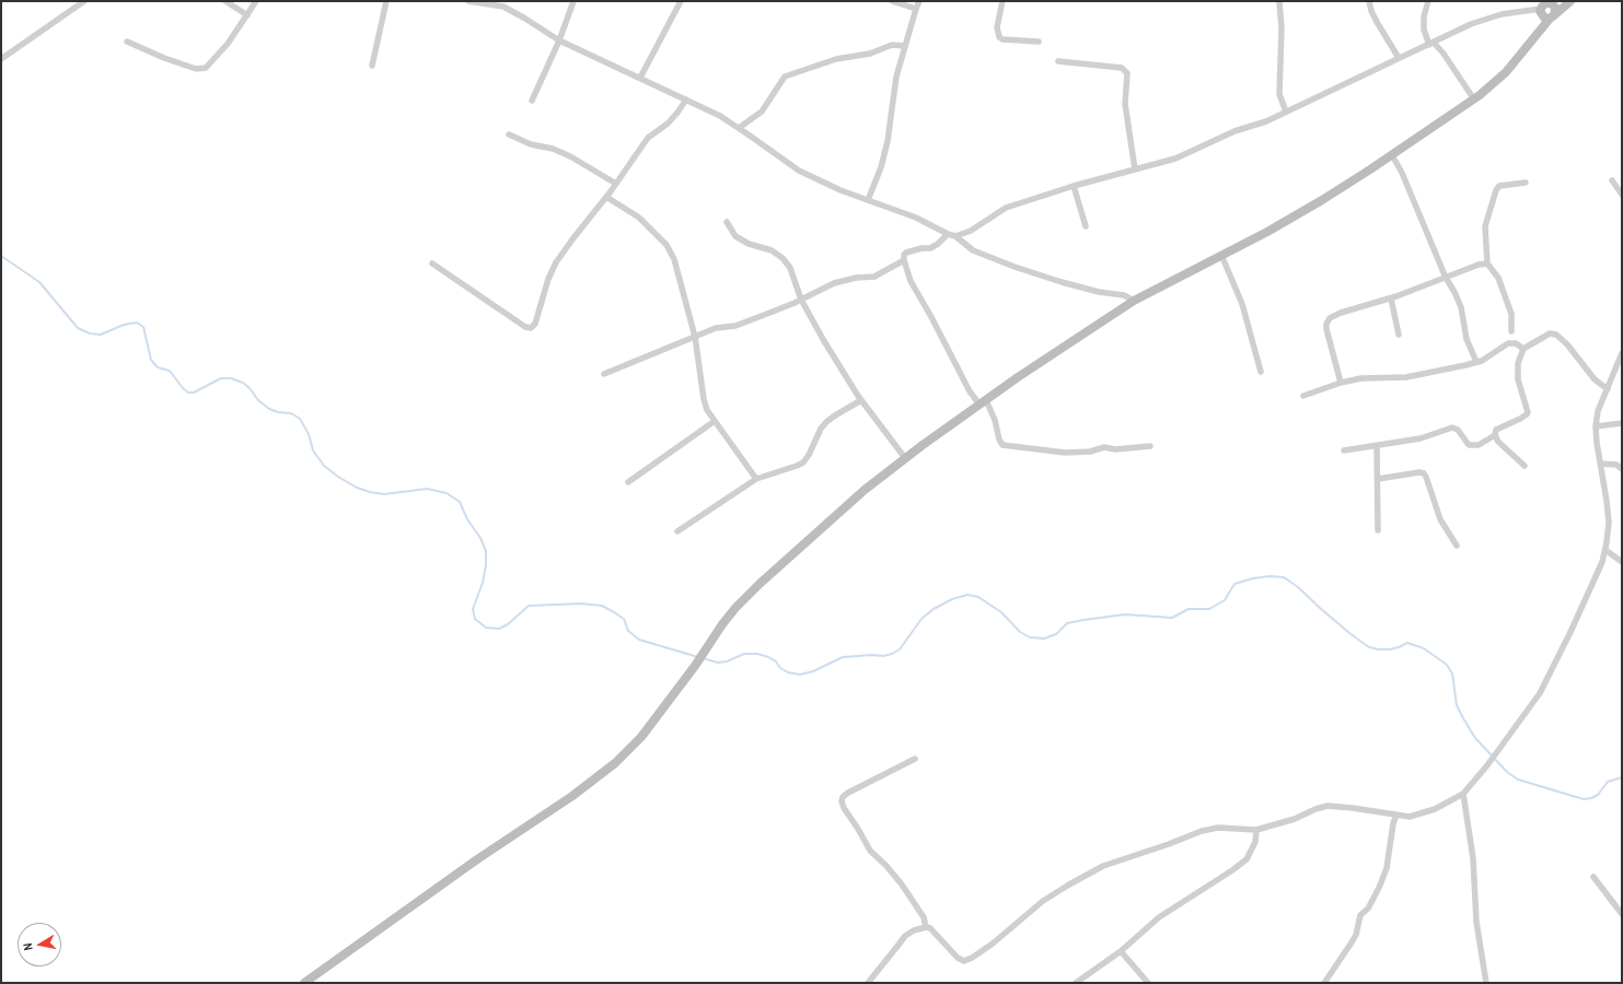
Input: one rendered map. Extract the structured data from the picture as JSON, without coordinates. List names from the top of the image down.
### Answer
{
  "north": "left"
}
